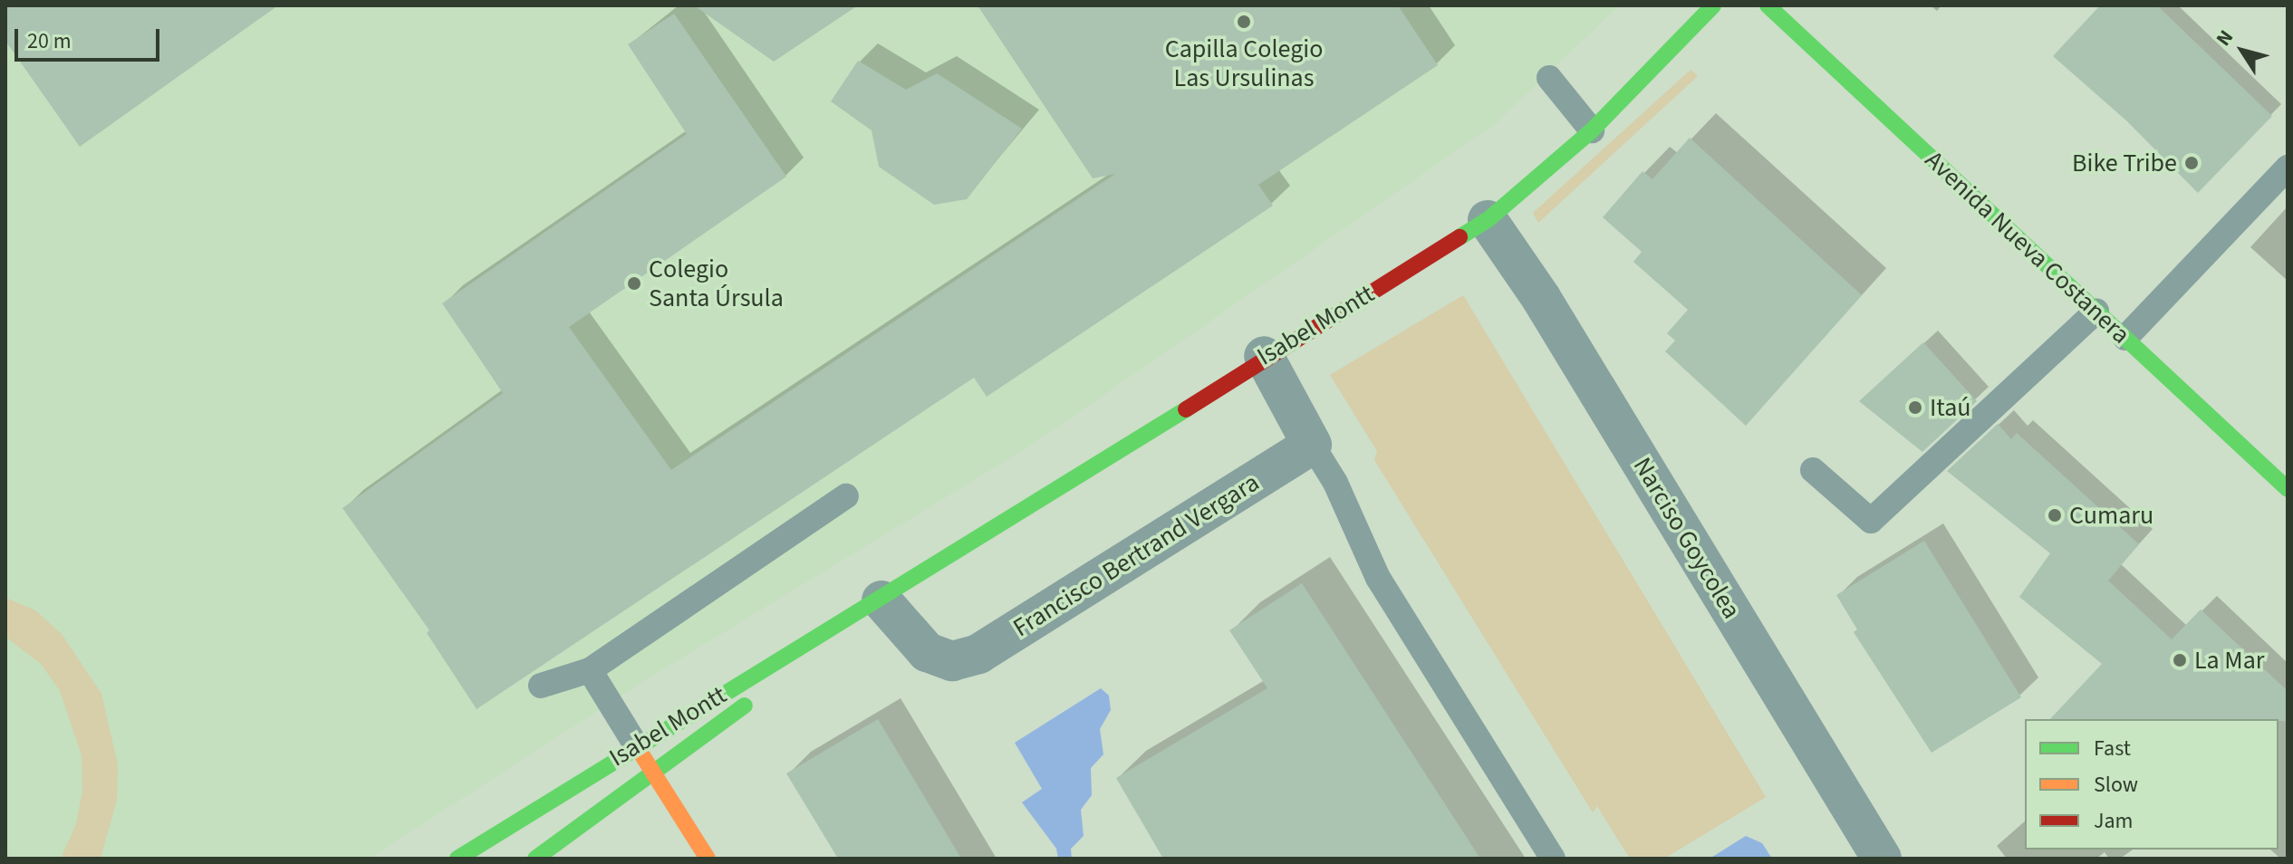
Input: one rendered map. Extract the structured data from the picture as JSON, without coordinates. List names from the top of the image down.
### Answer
{
  "streets": {
    "street": [
      "Avenida Nueva Costanera",
      "Isabel Montt",
      "Narciso Goycolea",
      "Francisco Bertrand Vergara"
    ]
  },
  "crossings": [
    ["Isabel Montt", "Narciso Goycolea"],
    ["Isabel Montt", "Francisco Bertrand Vergara"]
  ],
  "places": [
    "Capilla Colegio Las Ursulinas",
    "Bike Tribe",
    "Colegio Santa Úrsula",
    "Itaú",
    "Cumaru",
    "La Mar"
  ],
  "legend": ["Fast", "Slow", "Jam"],
  "scale_bar": "20 m",
  "north": "top left"
}
